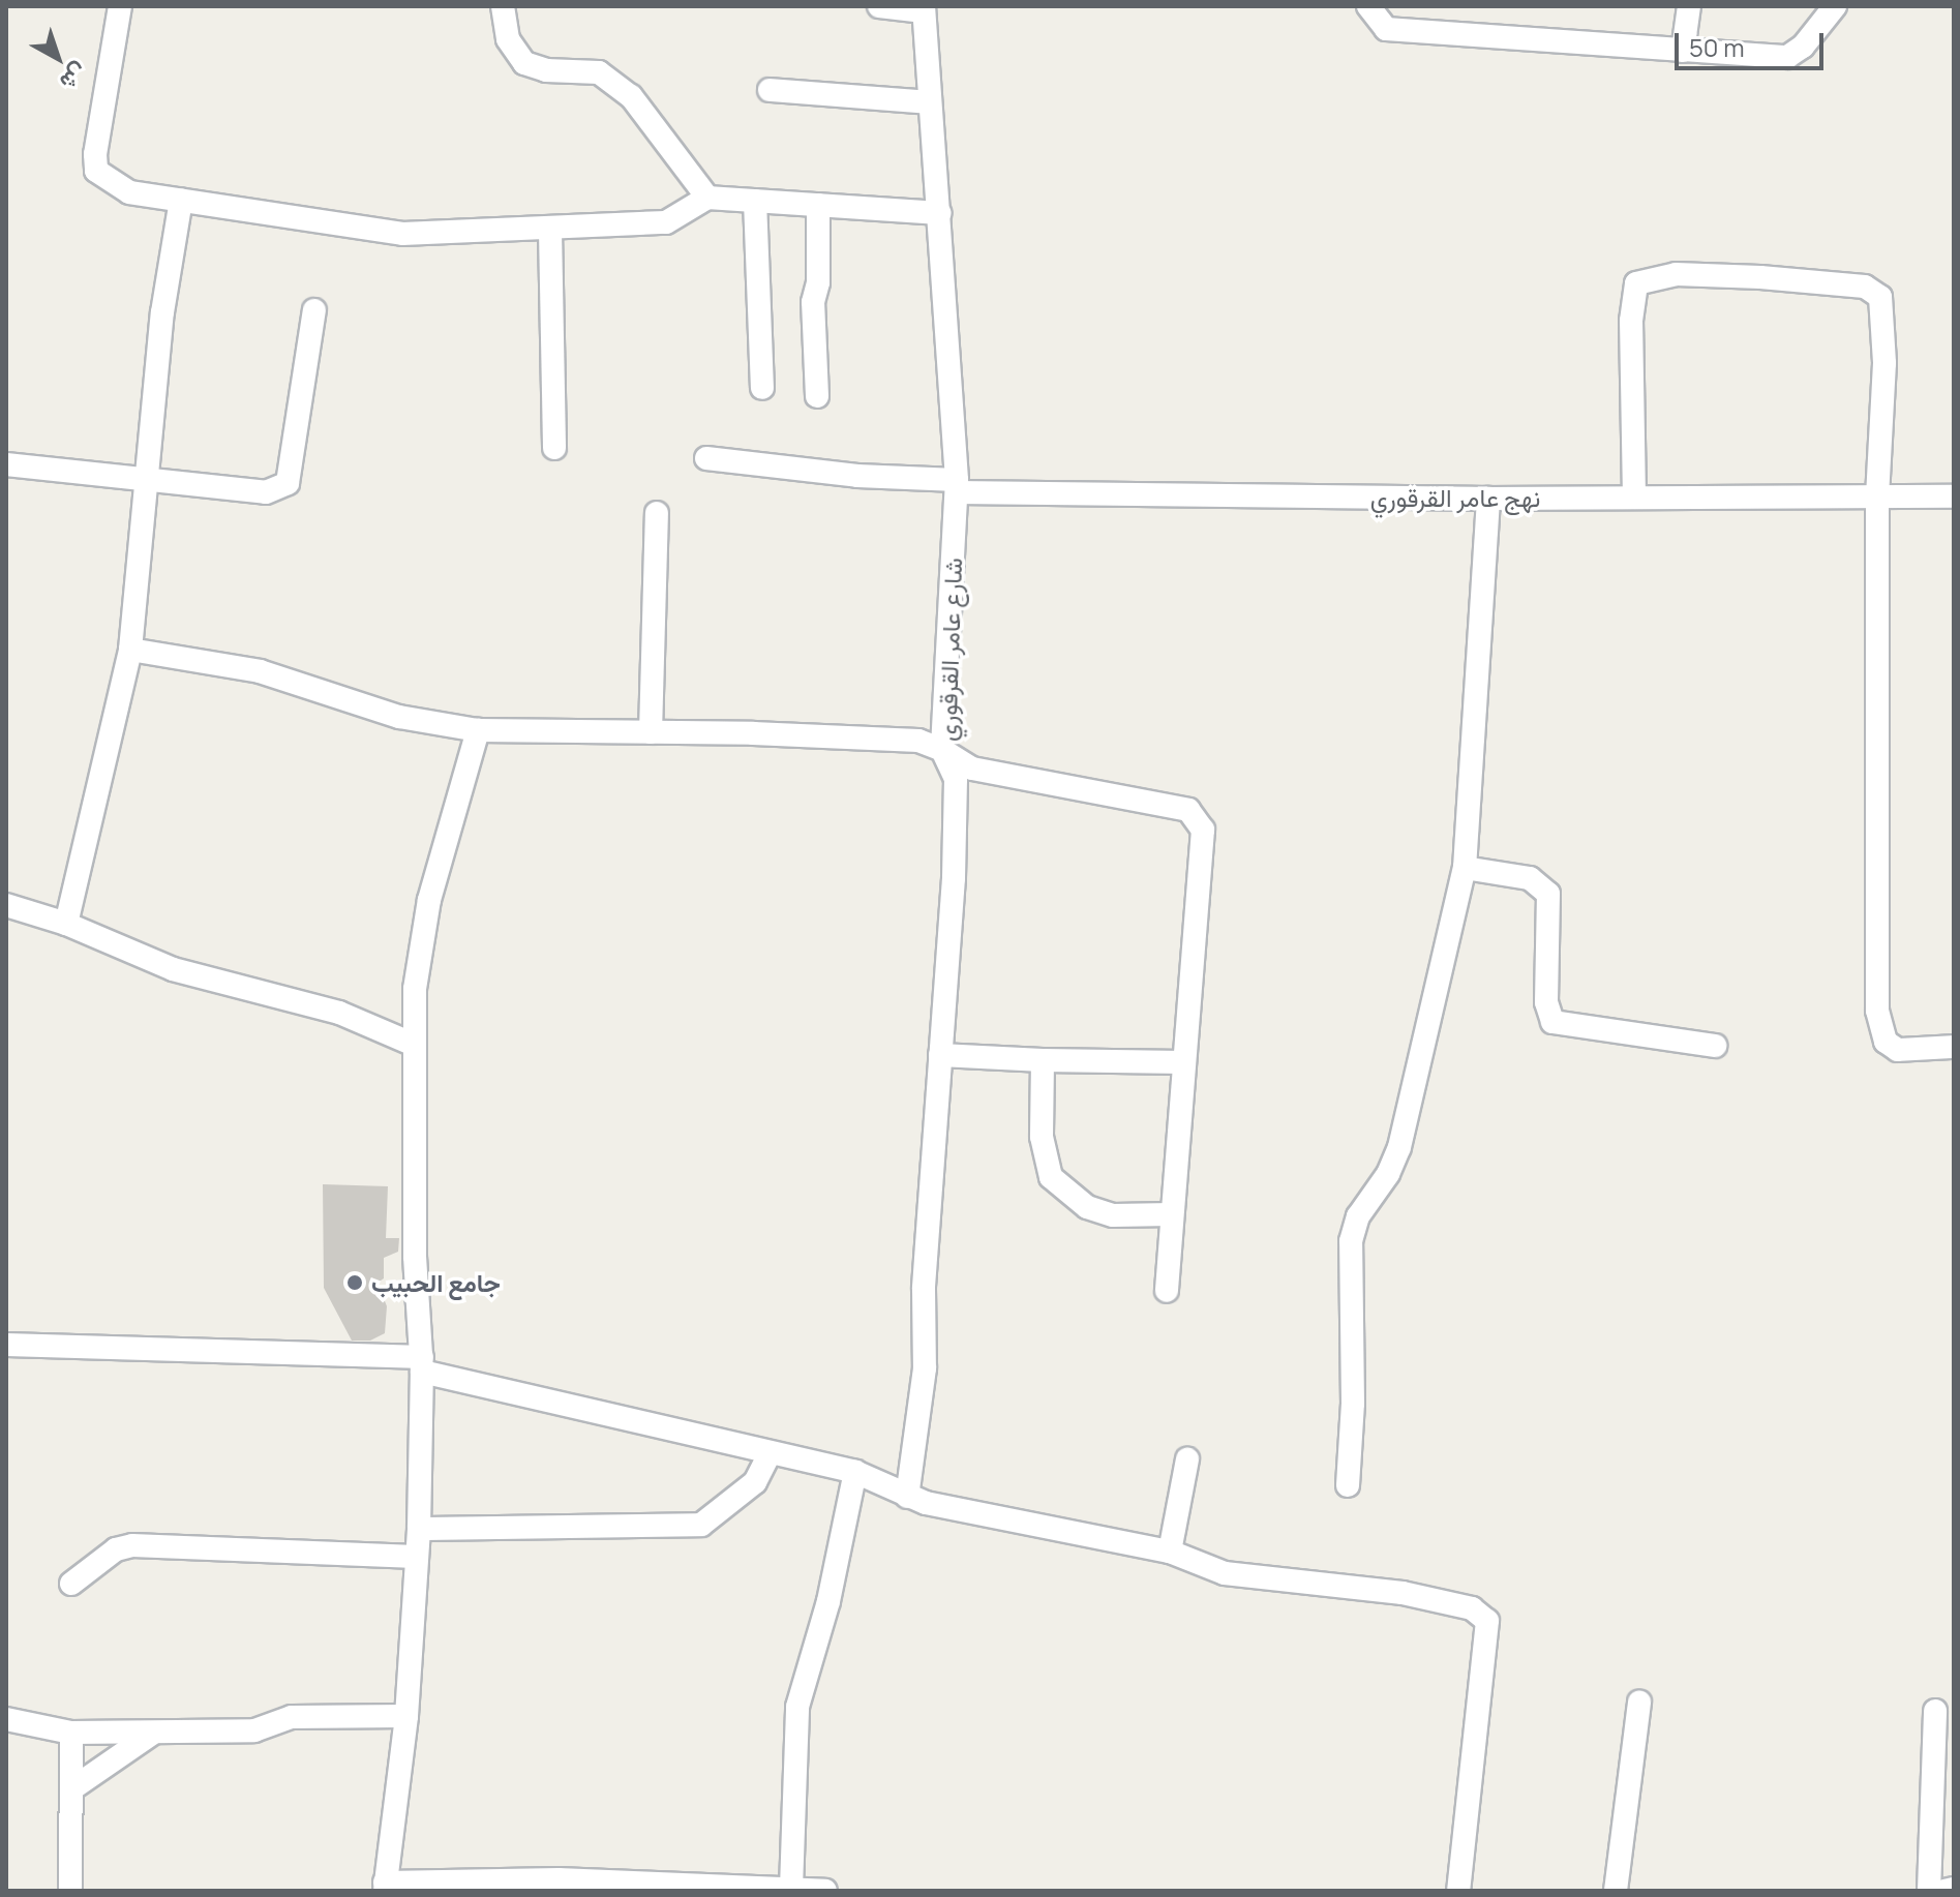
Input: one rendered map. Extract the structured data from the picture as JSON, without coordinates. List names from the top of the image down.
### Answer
{
  "streets": {
    "street": ["نهج عامر القرقوري", "شارع عامر القرقوري"]
  },
  "crossings": [
    ["نهج عامر القرقوري", "شارع عامر القرقوري"]
  ],
  "places": ["جامع الحبيب"],
  "scale_bar": "50 m",
  "north": "bottom right"
}
